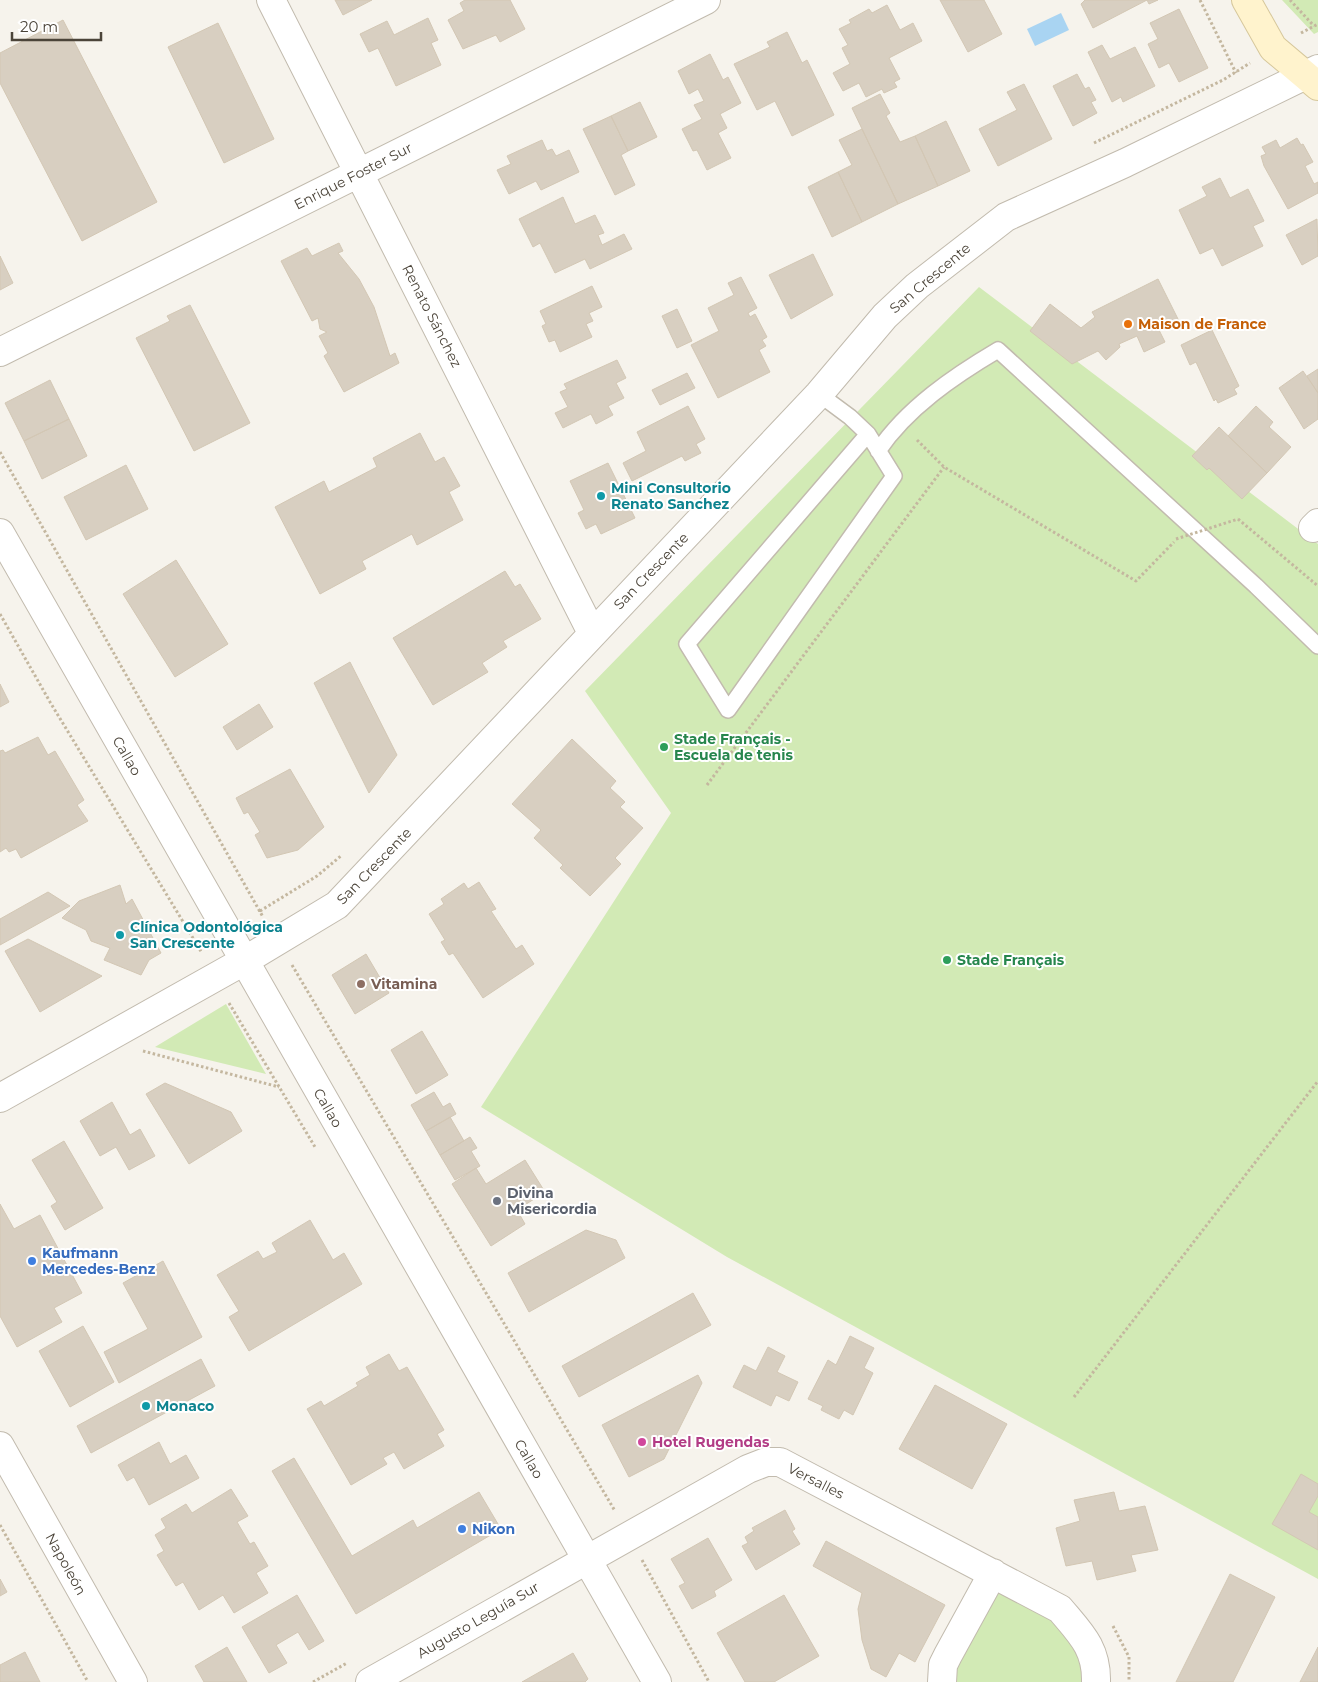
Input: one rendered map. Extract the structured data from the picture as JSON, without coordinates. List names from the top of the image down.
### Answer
{
  "streets": {
    "street": [
      "Enrique Foster Sur",
      "San Crescente",
      "Renato Sánchez",
      "Callao",
      "Versalles",
      "Napoleón",
      "Augusto Leguía Sur"
    ]
  },
  "crossings": [
    ["Enrique Foster Sur", "Renato Sánchez"],
    ["San Crescente", "Renato Sánchez"],
    ["San Crescente", "Callao"],
    ["Callao", "Versalles"],
    ["Callao", "Augusto Leguía Sur"],
    ["Versalles", "Augusto Leguía Sur"]
  ],
  "places": [
    "Maison de France",
    "Mini Consultorio Renato Sanchez",
    "Stade Français - Escuela de tenis",
    "Clínica Odontológica San Crescente",
    "Stade Français",
    "Vitamina",
    "Divina Misericordia",
    "Kaufmann Mercedes-Benz",
    "Monaco",
    "Hotel Rugendas",
    "Nikon"
  ],
  "scale_bar": "20 m"
}
